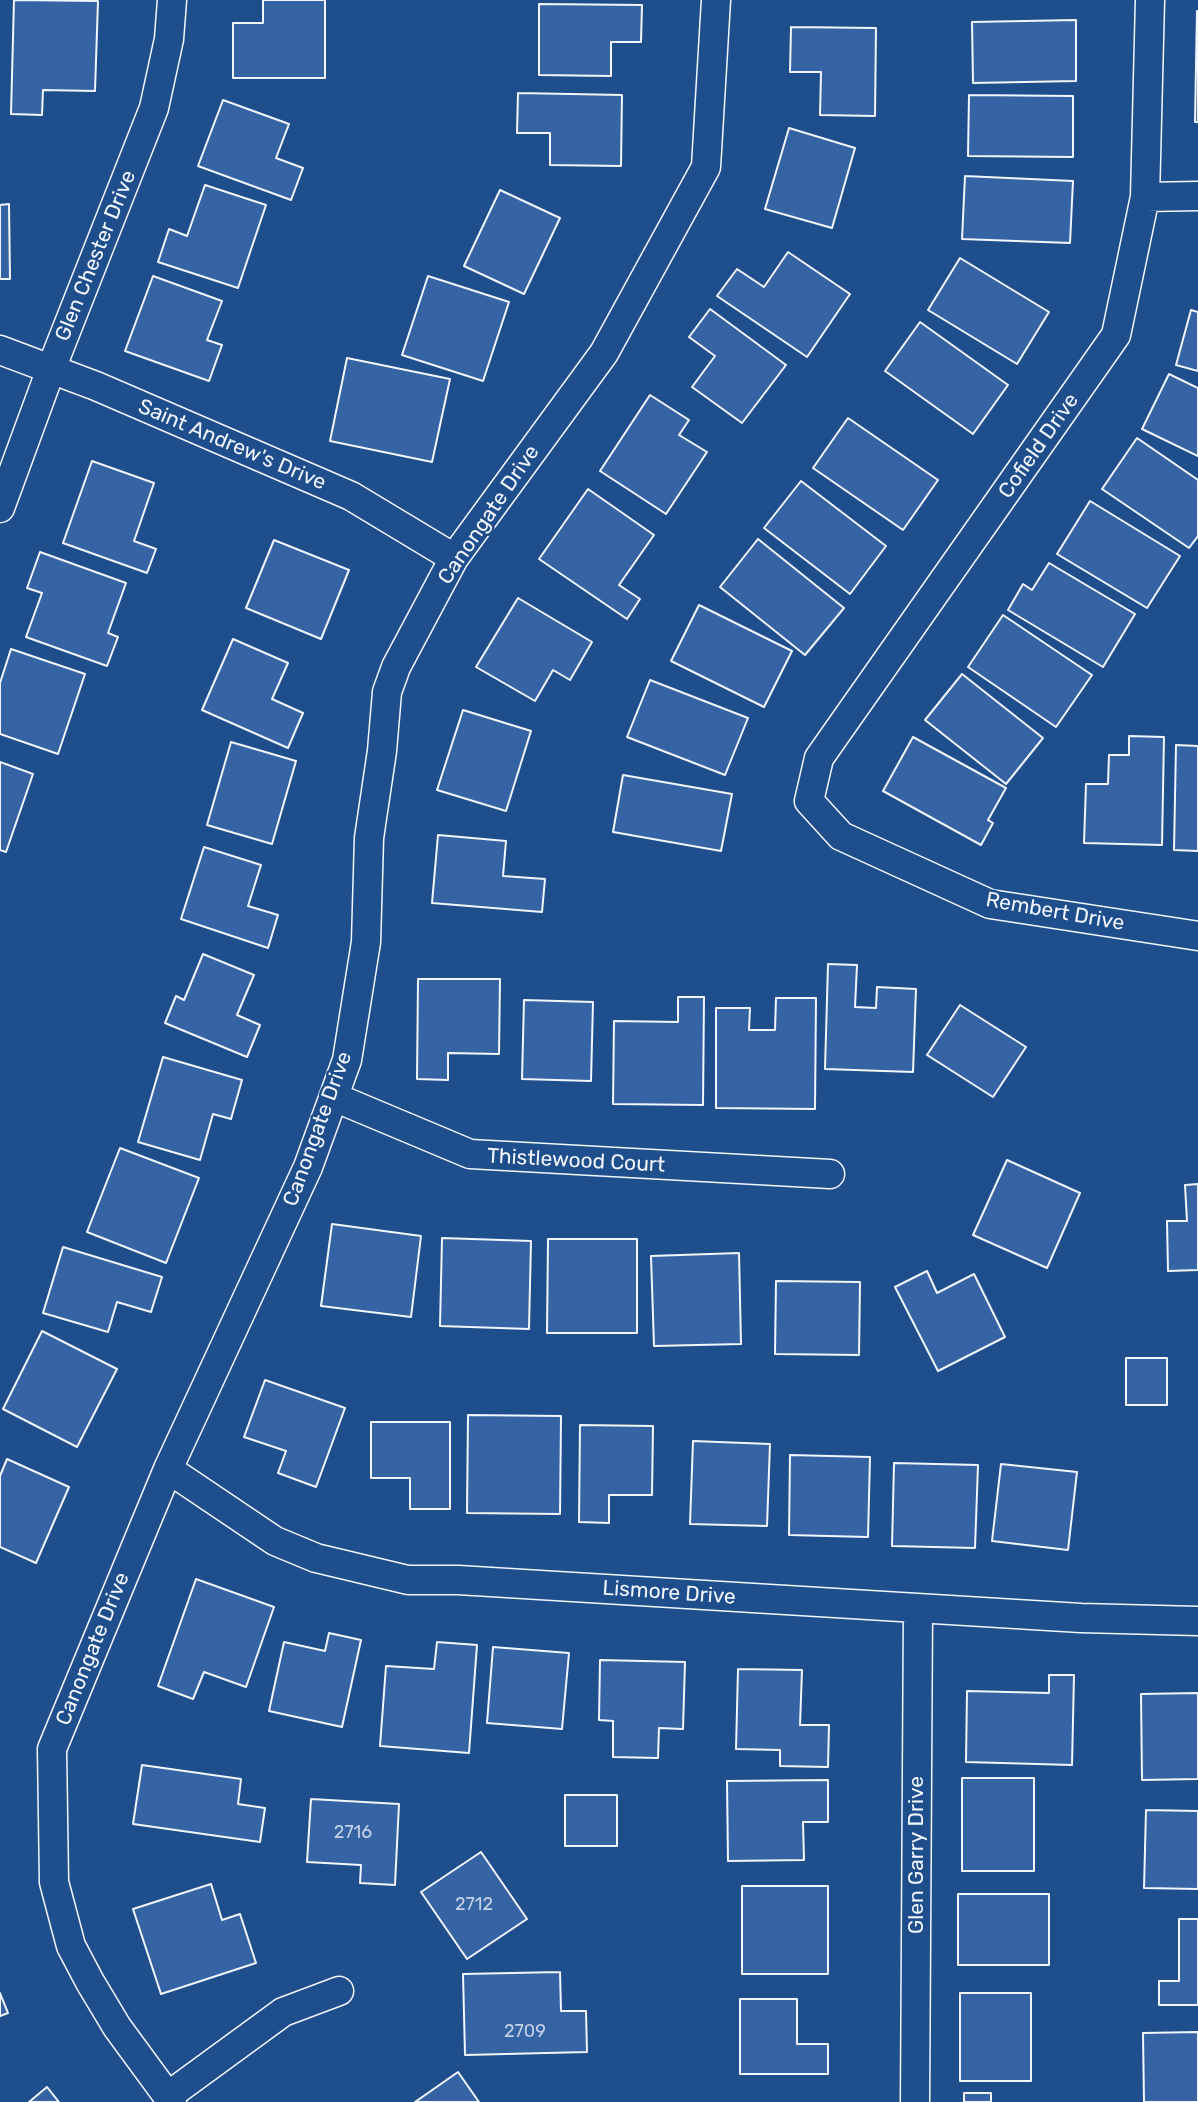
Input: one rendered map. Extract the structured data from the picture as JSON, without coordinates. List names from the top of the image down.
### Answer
{
  "streets": {
    "street": [
      "Glen Chester Drive",
      "Saint Andrew's Drive",
      "Cofield Drive",
      "Canongate Drive",
      "Rembert Drive",
      "Thistlewood Court",
      "Lismore Drive",
      "Glen Garry Drive"
    ]
  },
  "crossings": [
    ["Glen Chester Drive", "Saint Andrew's Drive"],
    ["Saint Andrew's Drive", "Canongate Drive"],
    ["Cofield Drive", "Rembert Drive"],
    ["Canongate Drive", "Thistlewood Court"],
    ["Canongate Drive", "Lismore Drive"],
    ["Lismore Drive", "Glen Garry Drive"]
  ],
  "house_numbers": ["2716", "2712", "2709"]
}
